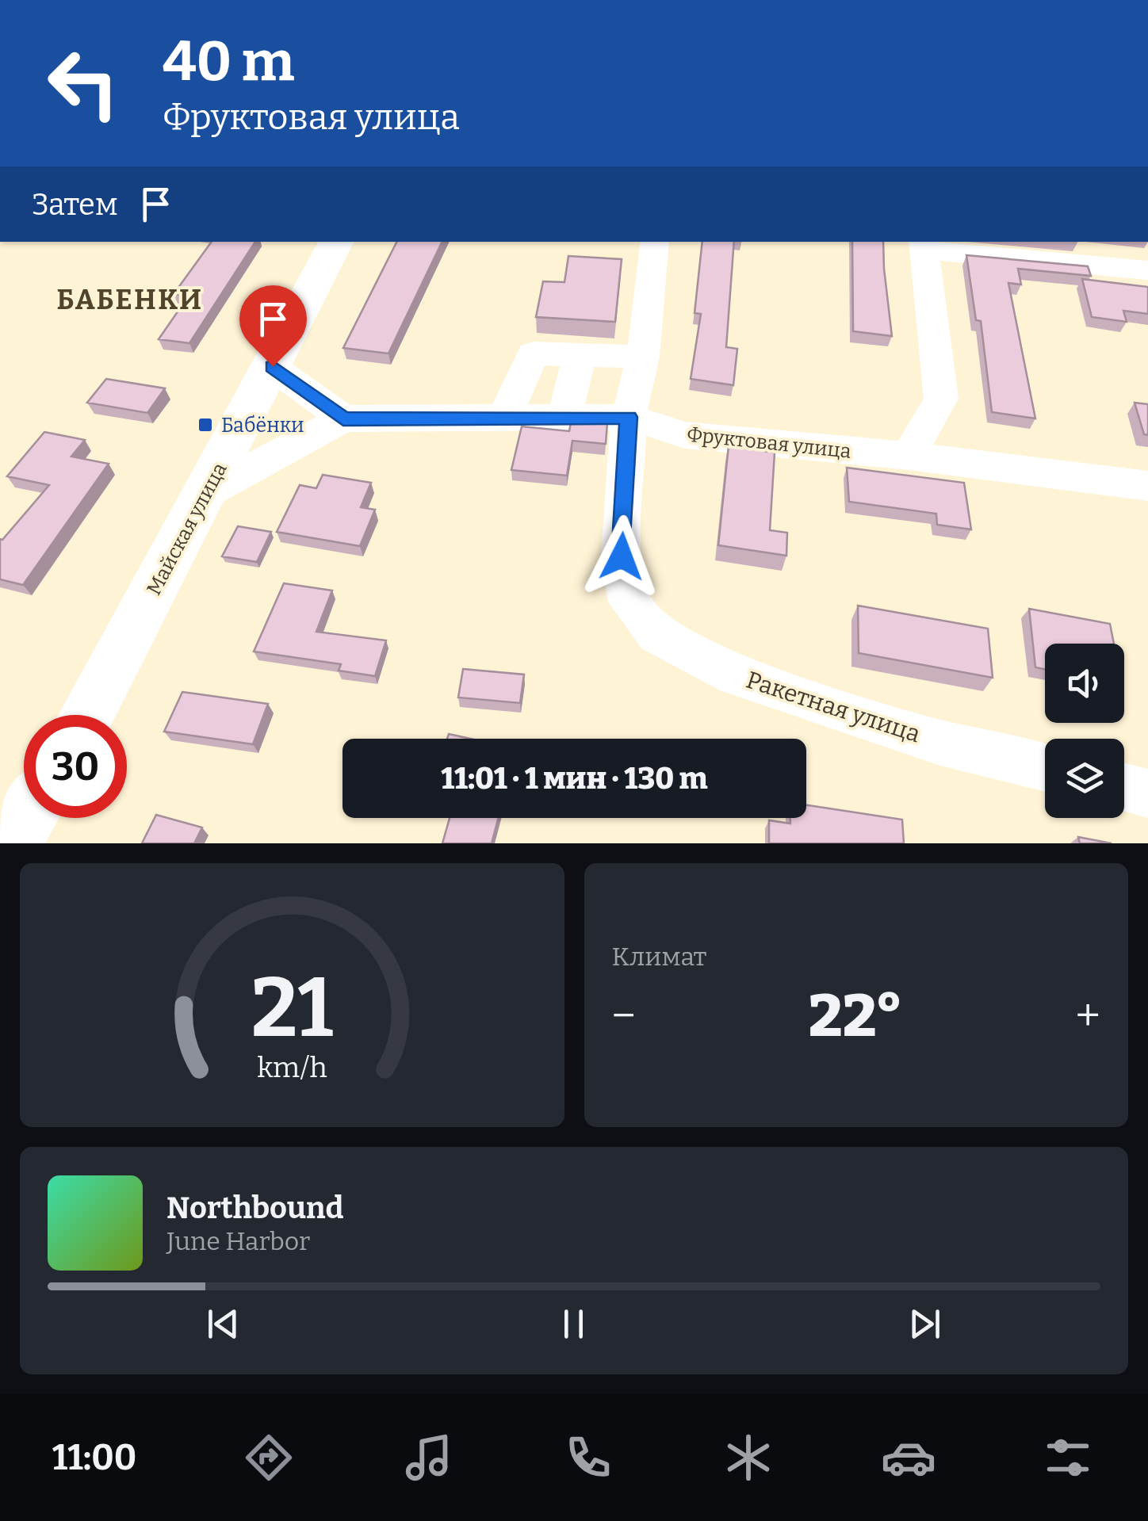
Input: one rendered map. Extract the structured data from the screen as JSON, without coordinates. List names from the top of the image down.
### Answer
{
  "streets": {
    "street": ["Фруктовая улица", "Майская улица", "Ракетная улица"]
  },
  "crossings": [
    ["Фруктовая улица", "Майская улица"],
    ["Фруктовая улица", "Ракетная улица"]
  ],
  "districts": ["БАБЕНКИ"],
  "places": {
    "transit": ["Бабёнки"]
  },
  "page": {
    "turn": ["40 m", "Фруктовая улица"],
    "then": "Затем",
    "limit": "30",
    "trip": "11:01 · 1 мин · 130 m",
    "tile": "Климат",
    "heat": ["−", "22°", "+"],
    "song": ["Northbound", "June Harbor"],
    "tabs": "11:00",
    "gauge": ["21", "km/h"]
  }
}
